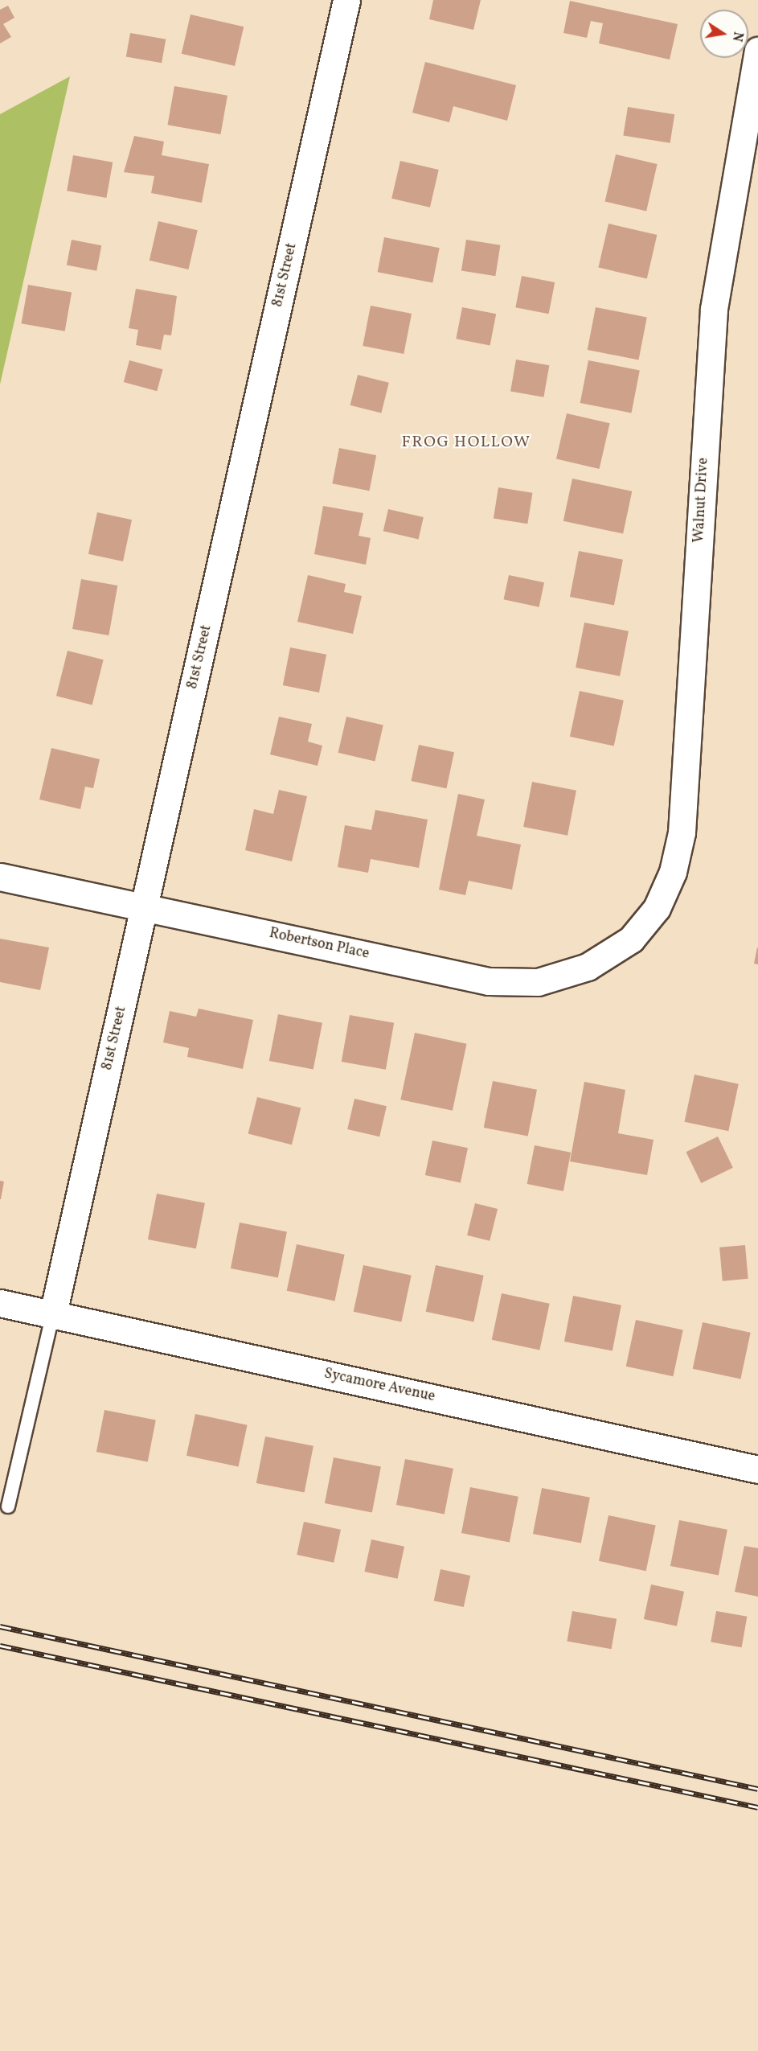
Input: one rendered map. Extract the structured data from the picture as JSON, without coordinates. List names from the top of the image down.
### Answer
{
  "streets": {
    "street": [
      "81st Street",
      "Walnut Drive",
      "Robertson Place",
      "Sycamore Avenue"
    ]
  },
  "crossings": [
    ["81st Street", "Robertson Place"],
    ["81st Street", "Sycamore Avenue"],
    ["Walnut Drive", "Robertson Place"]
  ],
  "districts": ["FROG HOLLOW"],
  "north": "right"
}
